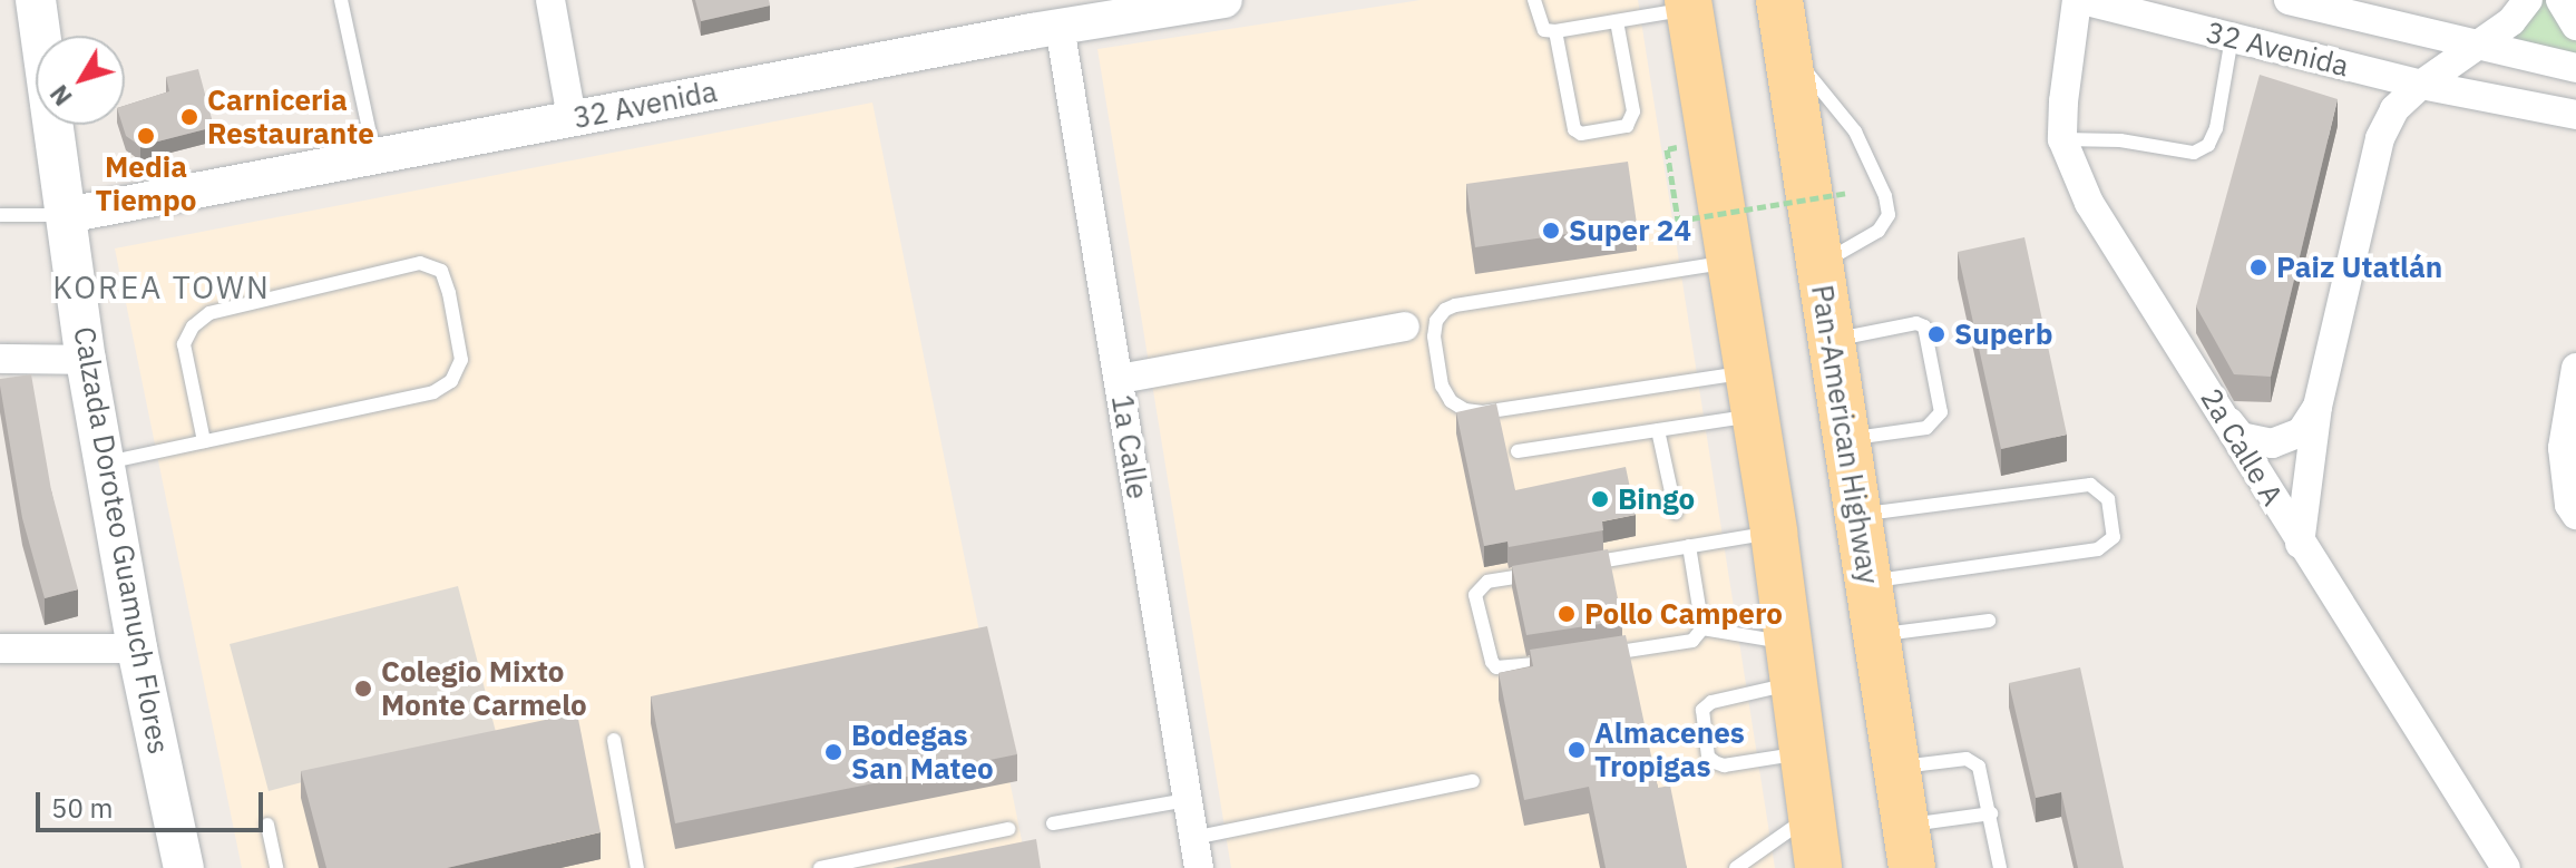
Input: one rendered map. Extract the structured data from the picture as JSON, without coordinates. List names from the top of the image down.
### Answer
{
  "streets": {
    "highway": ["Pan-American Highway"],
    "main road": ["Calzada Doroteo Guamuch Flores"],
    "street": ["32 Avenida", "1a Calle", "2a Calle A"]
  },
  "crossings": [
    ["32 Avenida", "1a Calle"],
    ["32 Avenida", "2a Calle A"],
    ["32 Avenida", "Calzada Doroteo Guamuch Flores"]
  ],
  "districts": ["KOREA TOWN"],
  "places": [
    "Carniceria Restaurante",
    "Media Tiempo",
    "Super 24",
    "Paiz Utatlán",
    "Superb",
    "Bingo",
    "Pollo Campero",
    "Colegio Mixto Monte Carmelo",
    "Almacenes Tropigas",
    "Bodegas San Mateo"
  ],
  "scale_bar": "50 m",
  "north": "bottom left"
}
